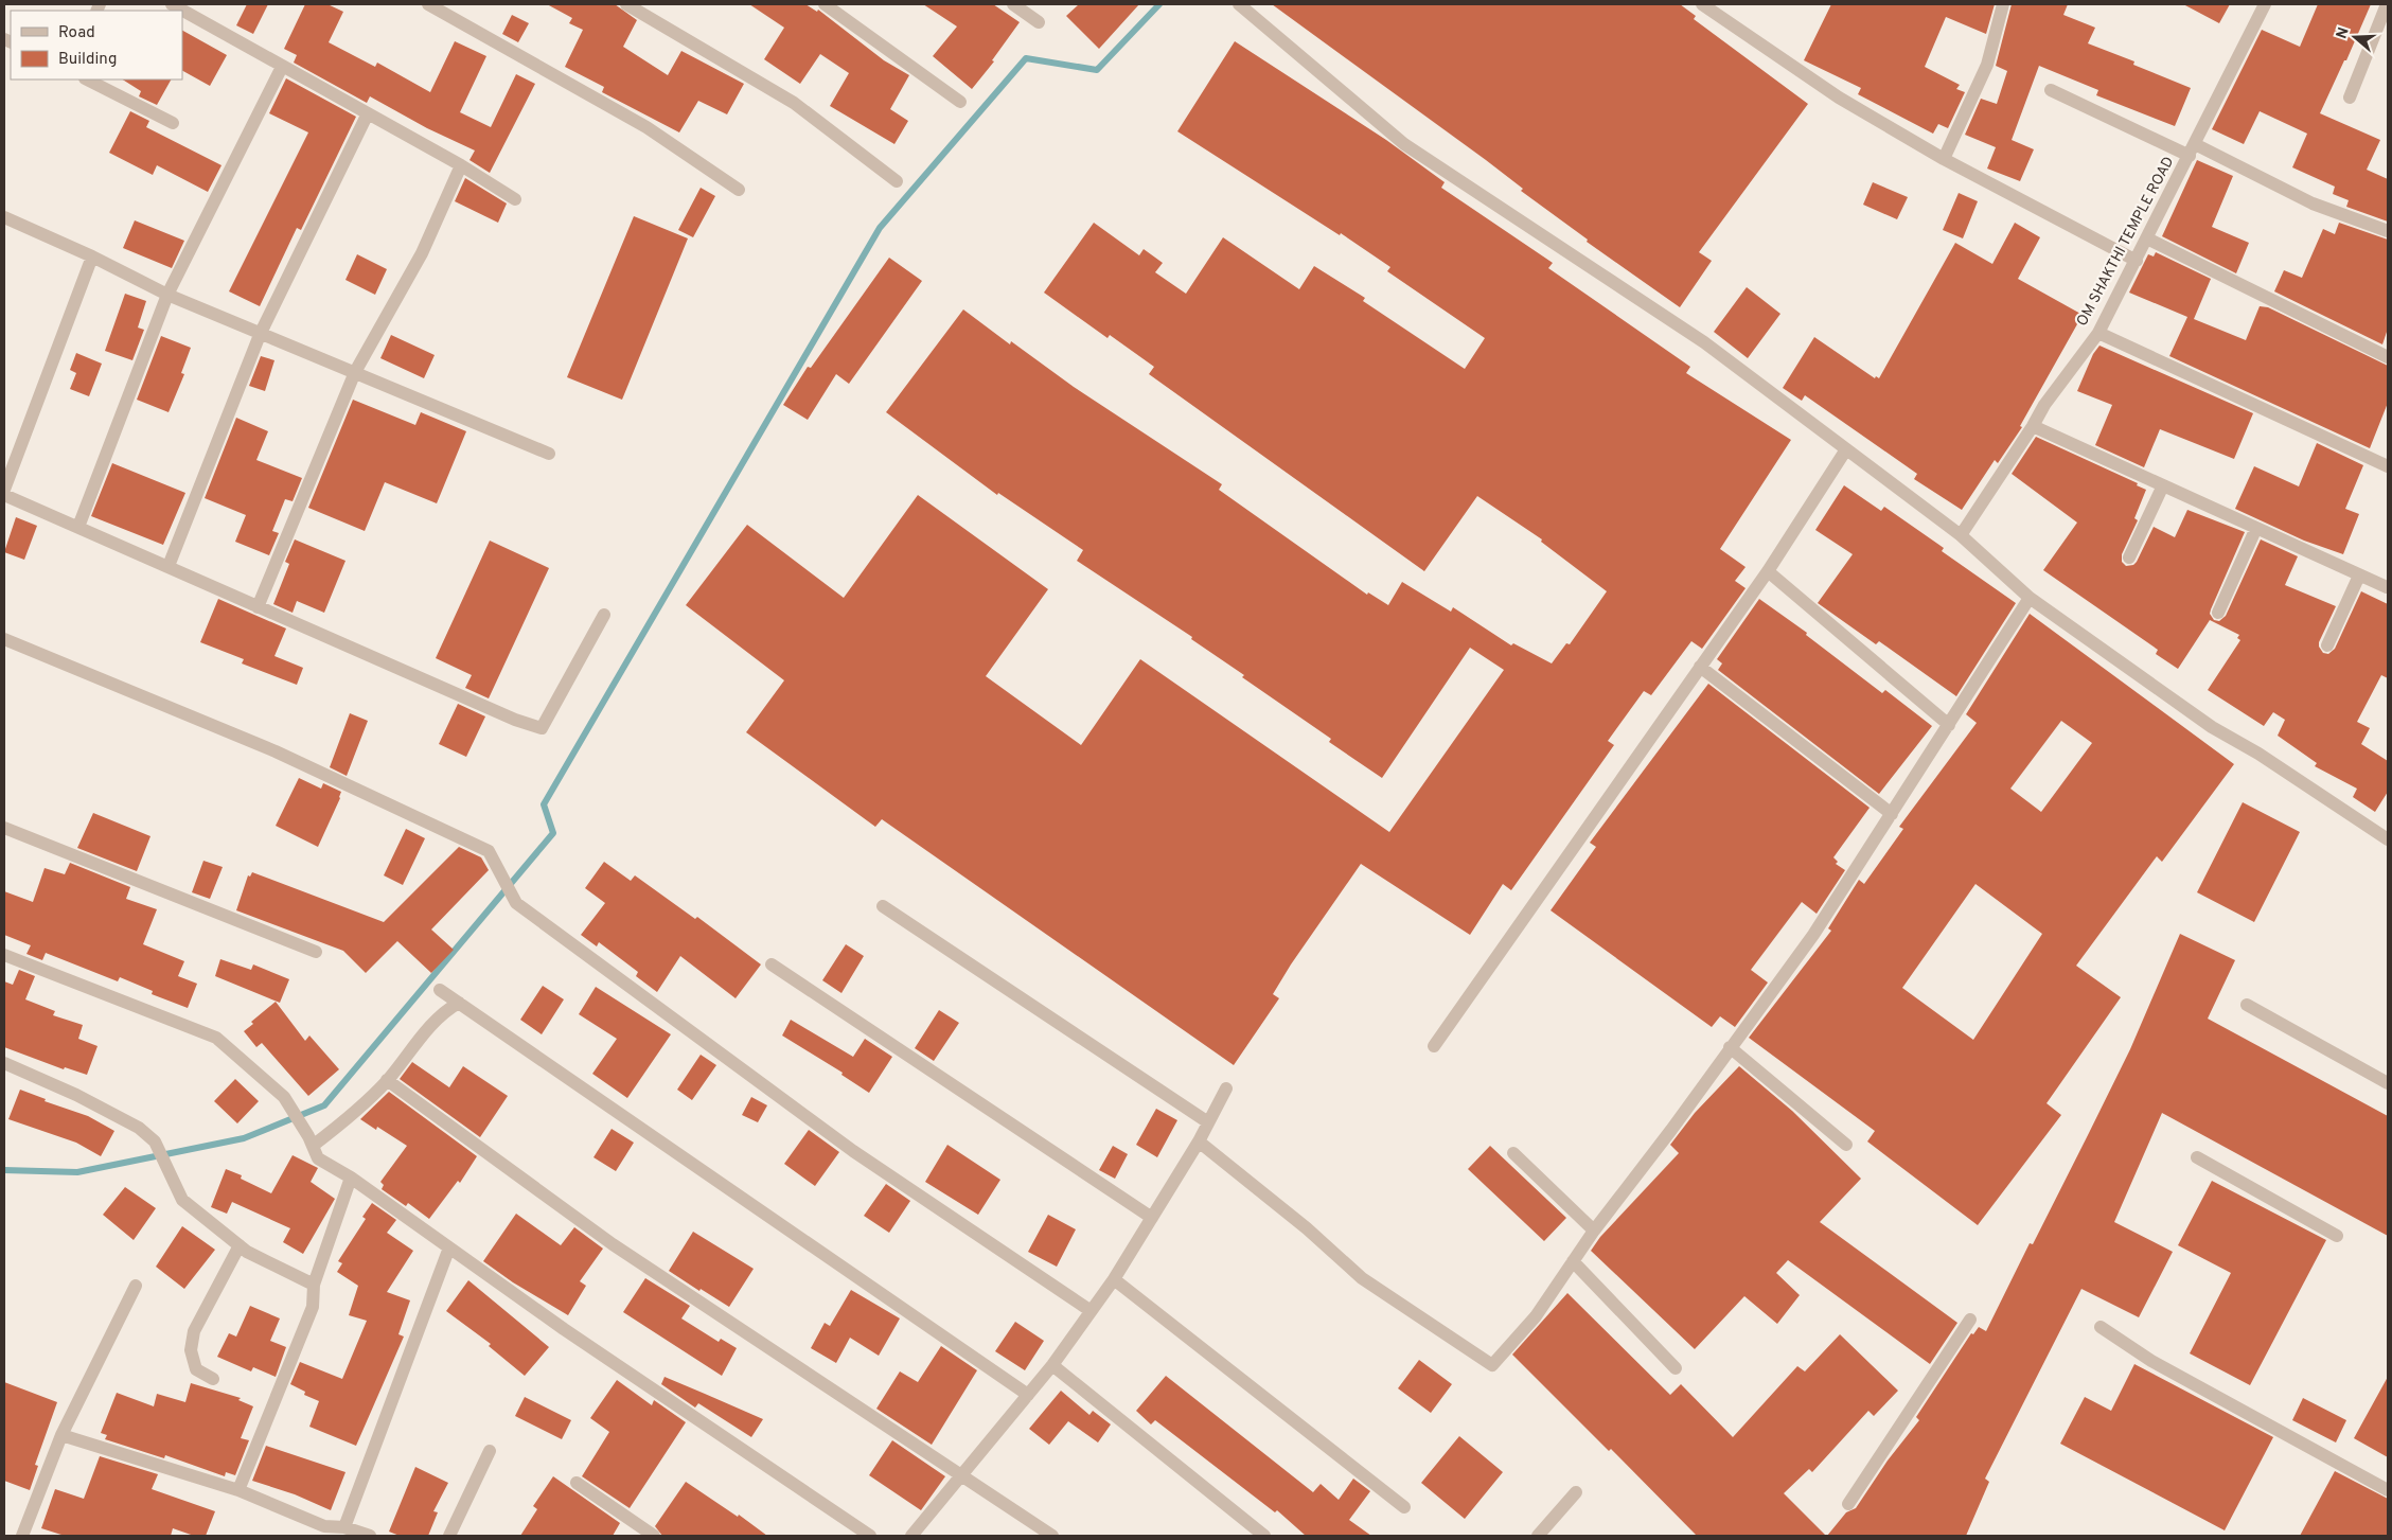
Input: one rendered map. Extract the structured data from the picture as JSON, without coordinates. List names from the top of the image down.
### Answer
{
  "streets": {
    "street": ["OM SHAKTHI TEMPLE ROAD"]
  },
  "legend": ["Road", "Building"],
  "north": "left"
}
